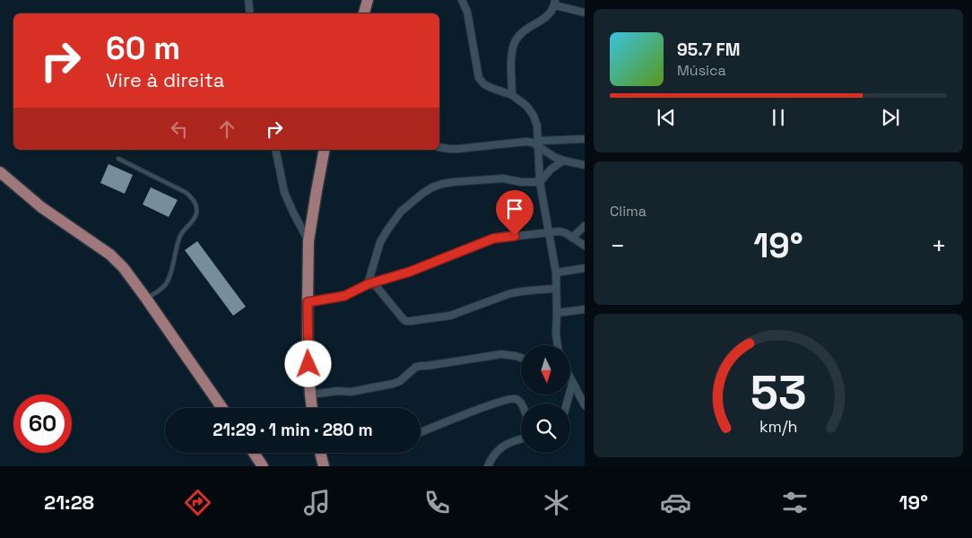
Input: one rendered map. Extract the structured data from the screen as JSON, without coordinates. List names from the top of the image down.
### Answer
{
  "north": "bottom",
  "page": {
    "turn": ["60 m", "Vire à direita"],
    "song": ["95.7 FM", "Música"],
    "tile": "Clima",
    "heat": ["−", "19°", "+"],
    "limit": "60",
    "trip": "21:29 · 1 min · 280 m",
    "tabs": ["21:28", "19°"],
    "gauge": ["53", "km/h"]
  }
}
